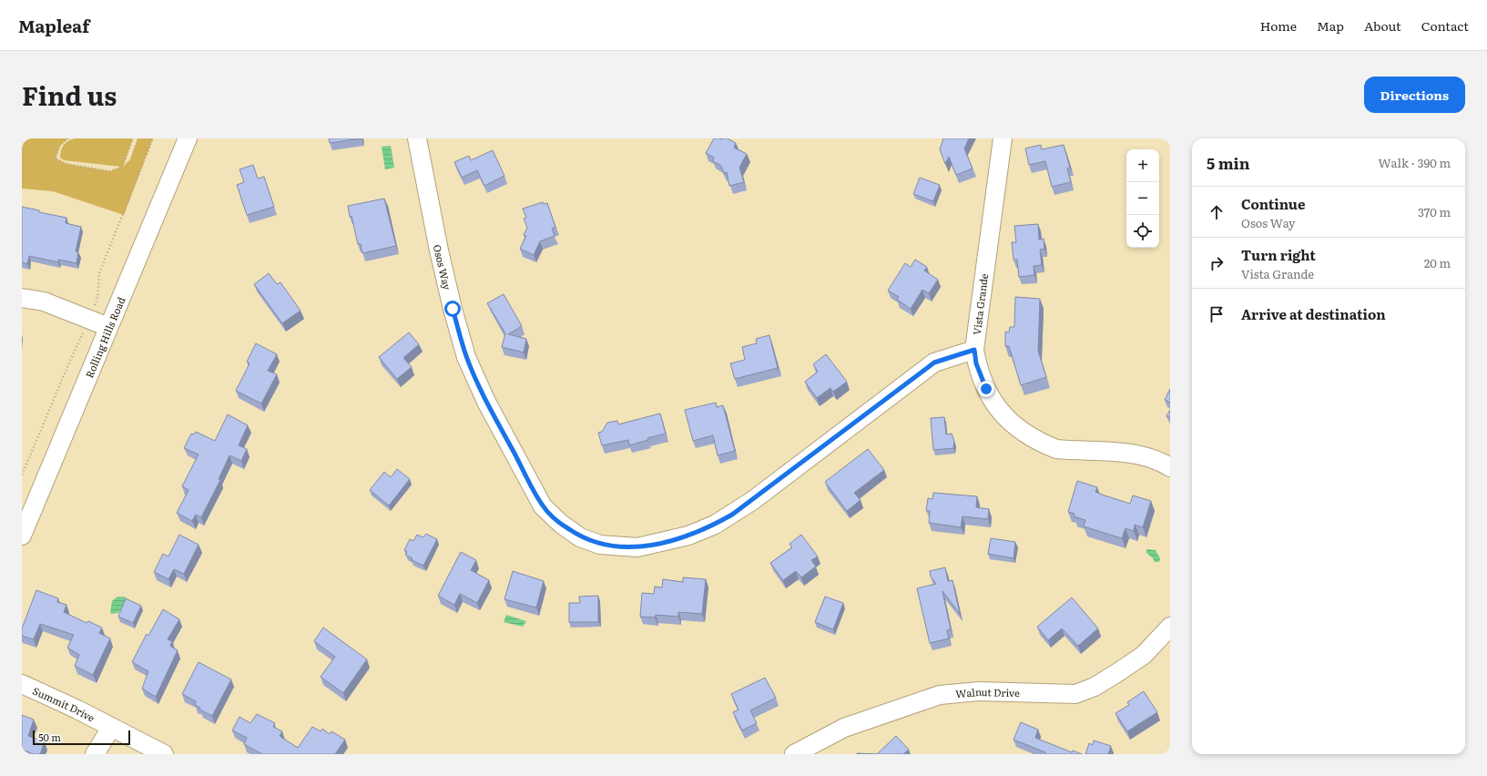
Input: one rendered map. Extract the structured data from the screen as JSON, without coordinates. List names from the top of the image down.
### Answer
{
  "streets": {
    "street": [
      "Osos Way",
      "Vista Grande",
      "Rolling Hills Road",
      "Walnut Drive",
      "Summit Drive"
    ]
  },
  "crossings": [
    ["Osos Way", "Vista Grande"]
  ],
  "scale_bar": "50 m",
  "page": {
    "header": "Mapleaf",
    "nav": [
      "Home",
      "Map",
      "About",
      "Contact"
    ],
    "title": "Find us",
    "buttons": "Directions",
    "heading": ["5 min", "Walk · 390 m"],
    "map_buttons": ["+", "−"],
    "list": [
      ["Continue", "Osos Way", "370 m"],
      ["Turn right", "Vista Grande", "20 m"],
      "Arrive at destination"
    ],
    "scale": "50 m"
  }
}
